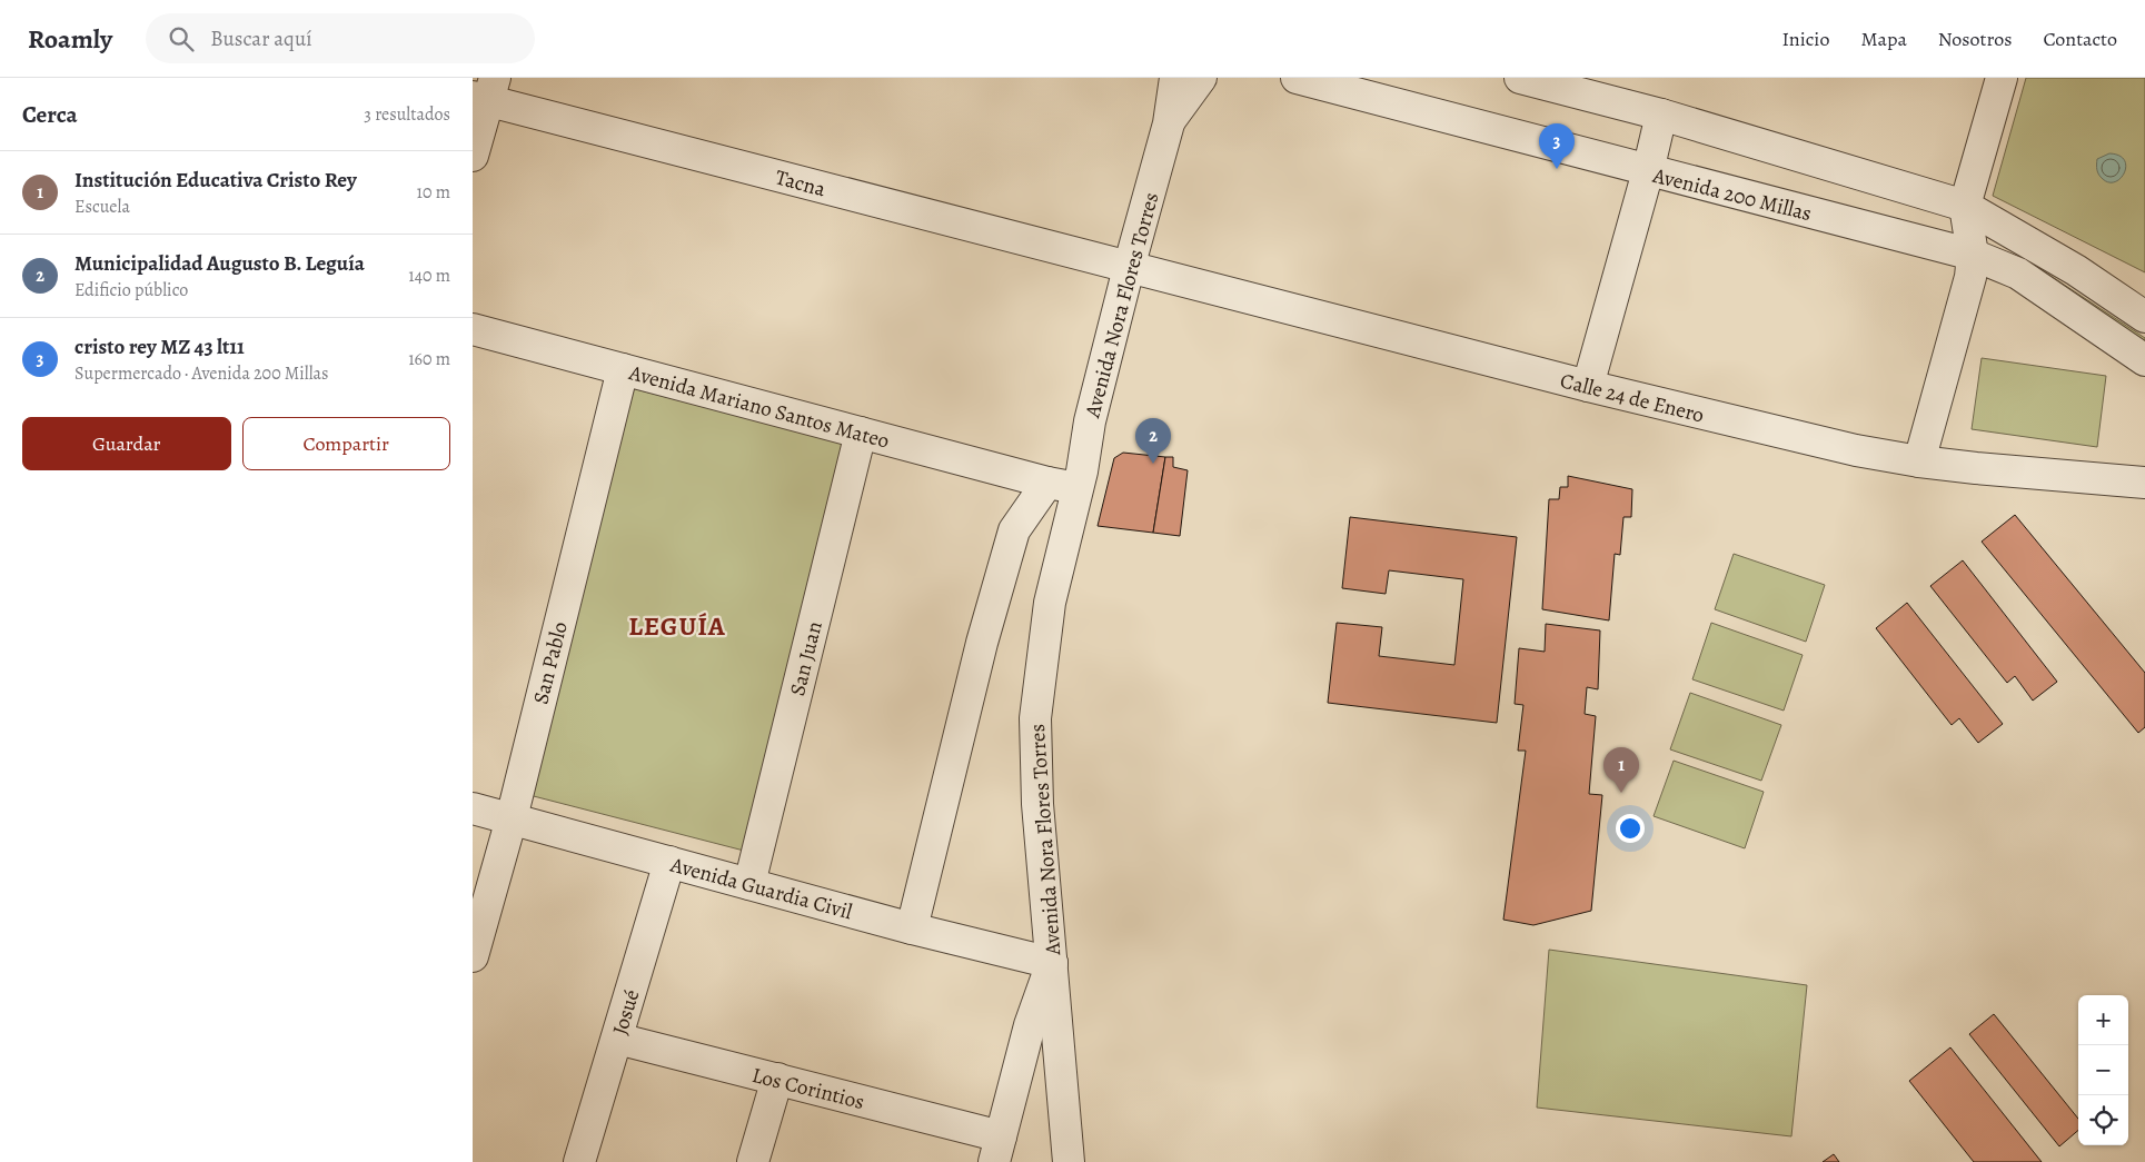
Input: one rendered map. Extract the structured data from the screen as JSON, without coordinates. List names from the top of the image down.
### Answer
{
  "streets": {
    "street": [
      "Tacna",
      "Avenida 200 Millas",
      "Avenida Nora Flores Torres",
      "Calle 24 de Enero",
      "Avenida Mariano Santos Mateo",
      "San Juan",
      "San Pablo",
      "Avenida Guardia Civil",
      "Josué",
      "Los Corintios"
    ]
  },
  "crossings": [
    ["Tacna", "Avenida Nora Flores Torres"],
    ["Tacna", "Calle 24 de Enero"],
    ["Avenida Nora Flores Torres", "Calle 24 de Enero"],
    ["Avenida Nora Flores Torres", "Avenida Guardia Civil"],
    ["Avenida Mariano Santos Mateo", "San Juan"],
    ["Avenida Mariano Santos Mateo", "San Pablo"],
    ["San Juan", "Avenida Guardia Civil"],
    ["San Pablo", "Avenida Guardia Civil"],
    ["Avenida Guardia Civil", "Josué"],
    ["Josué", "Los Corintios"]
  ],
  "districts": ["LEGUÍA"],
  "page": {
    "header": "Roamly",
    "search": "Buscar aquí",
    "nav": [
      "Inicio",
      "Mapa",
      "Nosotros",
      "Contacto"
    ],
    "heading": ["Cerca", "3 resultados"],
    "pins": ["3", "2", "1"],
    "list": [
      {
        "mark": "1",
        "name": "Institución Educativa Cristo Rey",
        "note": "Escuela",
        "value": "10 m"
      },
      {
        "mark": "2",
        "name": "Municipalidad Augusto B. Leguía",
        "note": "Edificio público",
        "value": "140 m"
      },
      {
        "mark": "3",
        "name": "cristo rey MZ 43 lt11",
        "note": "Supermercado · Avenida 200 Millas",
        "value": "160 m"
      }
    ],
    "buttons": ["Guardar", "Compartir"],
    "map_buttons": ["+", "−"]
  }
}
